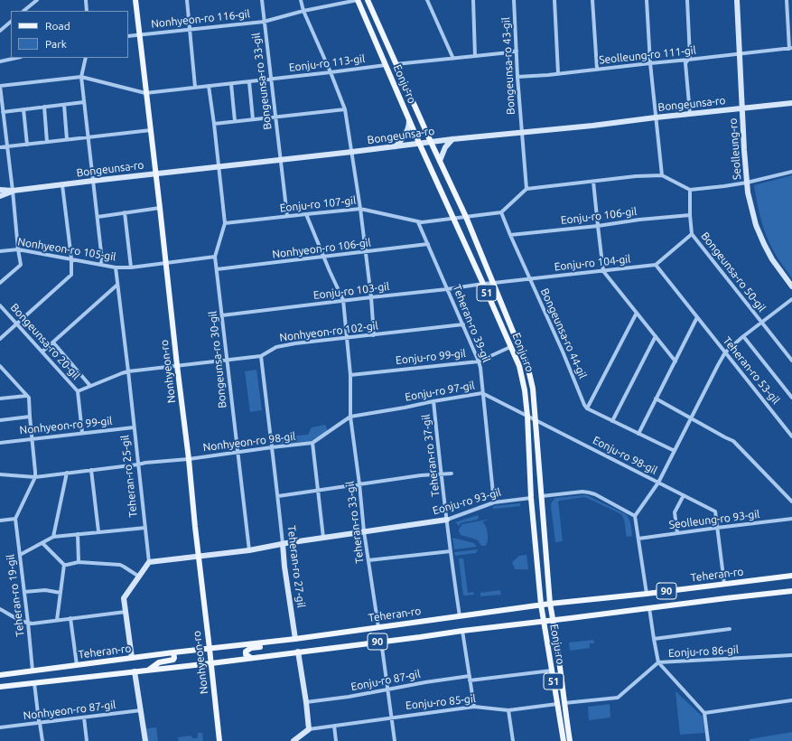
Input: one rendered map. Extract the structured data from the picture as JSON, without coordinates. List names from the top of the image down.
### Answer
{
  "streets": {
    "main road": [
      "Eonju-ro",
      "Bongeunsa-ro",
      "Seolleung-ro",
      "51",
      "Nonhyeon-ro",
      "Eonju-ro 93-gil",
      "Teheran-ro 27-gil",
      "Teheran-ro",
      "90"
    ],
    "street": [
      "Nonhyeon-ro 116-gil",
      "Seolleung-ro 111-gil",
      "Eonju-ro 113-gil",
      "Bongeunsa-ro 43-gil",
      "Bongeunsa-ro 33-gil",
      "Eonju-ro 107-gil",
      "Eonju-ro 106-gil",
      "Nonhyeon-ro 106-gil",
      "Nonhyeon-ro 105-gil",
      "Eonju-ro 104-gil",
      "Bongeunsa-ro 50-gil",
      "Eonju-ro 103-gil",
      "Teheran-ro 39-gil",
      "Nonhyeon-ro 102-gil",
      "Bongeunsa-ro 44-gil",
      "Bongeunsa-ro 20-gil",
      "Eonju-ro 99-gil",
      "Bongeunsa-ro 30-gil",
      "Teheran-ro 53-gil",
      "Eonju-ro 97-gil",
      "Nonhyeon-ro 99-gil",
      "Nonhyeon-ro 98-gil",
      "Teheran-ro 37-gil",
      "Eonju-ro 98-gil",
      "Teheran-ro 25-gil",
      "Seolleung-ro 93-gil",
      "Teheran-ro 33-gil",
      "Teheran-ro 19-gil",
      "Eonju-ro 86-gil",
      "Eonju-ro 87-gil",
      "Eonju-ro 85-gil",
      "Nonhyeon-ro 87-gil"
    ]
  },
  "crossings": [
    ["Nonhyeon-ro 116-gil", "Bongeunsa-ro 33-gil"],
    ["Nonhyeon-ro 116-gil", "Eonju-ro"],
    ["Nonhyeon-ro 116-gil", "Nonhyeon-ro"],
    ["Seolleung-ro 111-gil", "Bongeunsa-ro 43-gil"],
    ["Seolleung-ro 111-gil", "Seolleung-ro"],
    ["Eonju-ro 113-gil", "Bongeunsa-ro 33-gil"],
    ["Eonju-ro 113-gil", "Eonju-ro"],
    ["Eonju-ro 113-gil", "Bongeunsa-ro 30-gil"],
    ["Eonju-ro 113-gil", "Nonhyeon-ro"],
    ["Bongeunsa-ro 43-gil", "Eonju-ro"],
    ["Bongeunsa-ro 43-gil", "Bongeunsa-ro"],
    ["Bongeunsa-ro 43-gil", "Eonju-ro 107-gil"],
    ["Bongeunsa-ro 43-gil", "Bongeunsa-ro 44-gil"],
    ["Bongeunsa-ro 33-gil", "Bongeunsa-ro"],
    ["Bongeunsa-ro 33-gil", "Eonju-ro 107-gil"],
    ["Eonju-ro", "Bongeunsa-ro"],
    ["Eonju-ro", "Eonju-ro 107-gil"],
    ["Eonju-ro", "Eonju-ro 104-gil"],
    ["Eonju-ro", "Eonju-ro 103-gil"],
    ["Eonju-ro", "Bongeunsa-ro 44-gil"],
    ["Eonju-ro", "Eonju-ro 99-gil"],
    ["Eonju-ro", "Eonju-ro 97-gil"],
    ["Eonju-ro", "Eonju-ro 98-gil"],
    ["Eonju-ro", "Eonju-ro 93-gil"],
    ["Eonju-ro", "Teheran-ro"],
    ["Eonju-ro", "90"],
    ["Eonju-ro", "Eonju-ro 86-gil"],
    ["Eonju-ro", "Eonju-ro 85-gil"],
    ["Bongeunsa-ro", "Seolleung-ro"],
    ["Bongeunsa-ro", "Eonju-ro 107-gil"],
    ["Bongeunsa-ro", "Bongeunsa-ro 44-gil"],
    ["Bongeunsa-ro", "Bongeunsa-ro 30-gil"],
    ["Bongeunsa-ro", "Nonhyeon-ro"],
    ["Eonju-ro 107-gil", "Teheran-ro 39-gil"],
    ["Eonju-ro 107-gil", "Bongeunsa-ro 44-gil"],
    ["Eonju-ro 107-gil", "Bongeunsa-ro 30-gil"],
    ["Eonju-ro 107-gil", "Teheran-ro 33-gil"],
    ["Eonju-ro 106-gil", "Bongeunsa-ro 50-gil"],
    ["Eonju-ro 106-gil", "Bongeunsa-ro 44-gil"],
    ["Nonhyeon-ro 106-gil", "Teheran-ro 39-gil"],
    ["Nonhyeon-ro 106-gil", "Bongeunsa-ro 30-gil"],
    ["Nonhyeon-ro 106-gil", "Teheran-ro 33-gil"],
    ["Nonhyeon-ro 105-gil", "Nonhyeon-ro"],
    ["Nonhyeon-ro 105-gil", "Teheran-ro 25-gil"],
    ["Eonju-ro 104-gil", "Eonju-ro 103-gil"],
    ["Eonju-ro 104-gil", "Bongeunsa-ro 44-gil"],
    ["Eonju-ro 104-gil", "Teheran-ro 53-gil"],
    ["Eonju-ro 103-gil", "Teheran-ro 39-gil"],
    ["Eonju-ro 103-gil", "Bongeunsa-ro 30-gil"],
    ["Eonju-ro 103-gil", "Teheran-ro 33-gil"],
    ["Teheran-ro 39-gil", "Nonhyeon-ro 102-gil"],
    ["Teheran-ro 39-gil", "Eonju-ro 99-gil"],
    ["Teheran-ro 39-gil", "Eonju-ro 97-gil"],
    ["Teheran-ro 39-gil", "Eonju-ro 93-gil"],
    ["Nonhyeon-ro 102-gil", "Bongeunsa-ro 20-gil"],
    ["Nonhyeon-ro 102-gil", "Bongeunsa-ro 30-gil"],
    ["Nonhyeon-ro 102-gil", "Nonhyeon-ro"],
    ["Nonhyeon-ro 102-gil", "Teheran-ro 25-gil"],
    ["Nonhyeon-ro 102-gil", "Teheran-ro 33-gil"],
    ["Nonhyeon-ro 102-gil", "Teheran-ro 27-gil"],
    ["Bongeunsa-ro 20-gil", "Nonhyeon-ro 99-gil"],
    ["Eonju-ro 99-gil", "Teheran-ro 33-gil"],
    ["Bongeunsa-ro 30-gil", "Nonhyeon-ro 98-gil"],
    ["Bongeunsa-ro 30-gil", "Eonju-ro 93-gil"],
    ["Nonhyeon-ro", "Nonhyeon-ro 98-gil"],
    ["Nonhyeon-ro", "Eonju-ro 93-gil"],
    ["Nonhyeon-ro", "Teheran-ro"],
    ["Nonhyeon-ro", "90"],
    ["Eonju-ro 97-gil", "Nonhyeon-ro 98-gil"],
    ["Eonju-ro 97-gil", "Teheran-ro 37-gil"],
    ["Eonju-ro 97-gil", "Eonju-ro 98-gil"],
    ["Eonju-ro 97-gil", "Teheran-ro 33-gil"],
    ["Nonhyeon-ro 99-gil", "Teheran-ro 25-gil"],
    ["Nonhyeon-ro 98-gil", "Teheran-ro 25-gil"],
    ["Nonhyeon-ro 98-gil", "Eonju-ro 93-gil"],
    ["Nonhyeon-ro 98-gil", "Teheran-ro 33-gil"],
    ["Nonhyeon-ro 98-gil", "Teheran-ro 27-gil"],
    ["Teheran-ro 37-gil", "Eonju-ro 93-gil"],
    ["Teheran-ro 37-gil", "Teheran-ro"],
    ["Eonju-ro 98-gil", "Seolleung-ro 93-gil"],
    ["Teheran-ro 25-gil", "Eonju-ro 93-gil"],
    ["Eonju-ro 93-gil", "Teheran-ro 33-gil"],
    ["Eonju-ro 93-gil", "Teheran-ro 27-gil"],
    ["Teheran-ro 33-gil", "Teheran-ro"],
    ["Teheran-ro 27-gil", "Teheran-ro"],
    ["Teheran-ro", "Teheran-ro 19-gil"]
  ],
  "legend": ["Road", "Park"]
}
